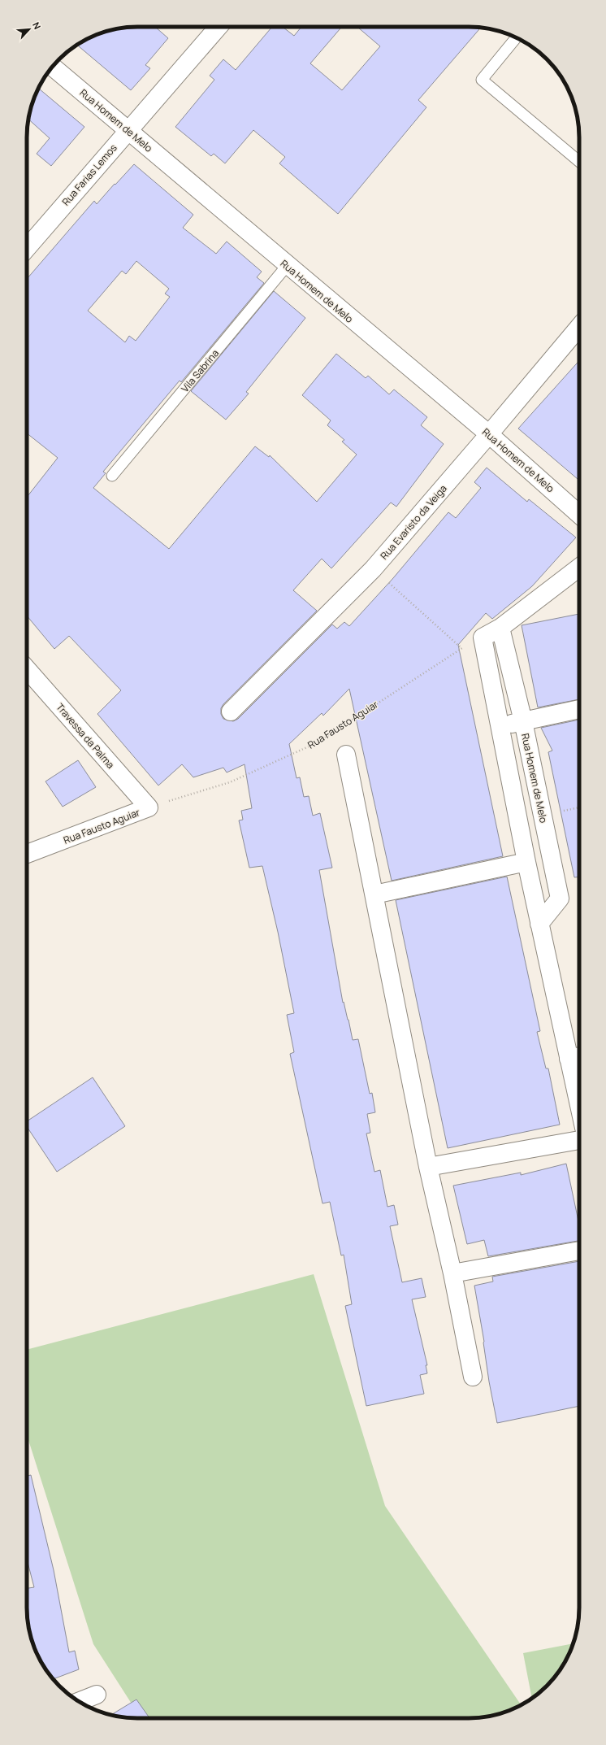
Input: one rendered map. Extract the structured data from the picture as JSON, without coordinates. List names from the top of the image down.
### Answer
{
  "streets": {
    "street": [
      "Rua Homem de Melo",
      "Rua Farias Lemos",
      "Rua Evaristo da Veiga",
      "Rua Fausto Aguiar",
      "Travessa da Palma"
    ],
    "lane": ["Vila Sabrina"]
  },
  "crossings": [
    ["Rua Homem de Melo", "Rua Farias Lemos"],
    ["Rua Homem de Melo", "Vila Sabrina"],
    ["Rua Homem de Melo", "Rua Evaristo da Veiga"],
    ["Rua Fausto Aguiar", "Travessa da Palma"]
  ],
  "north": "top right"
}
